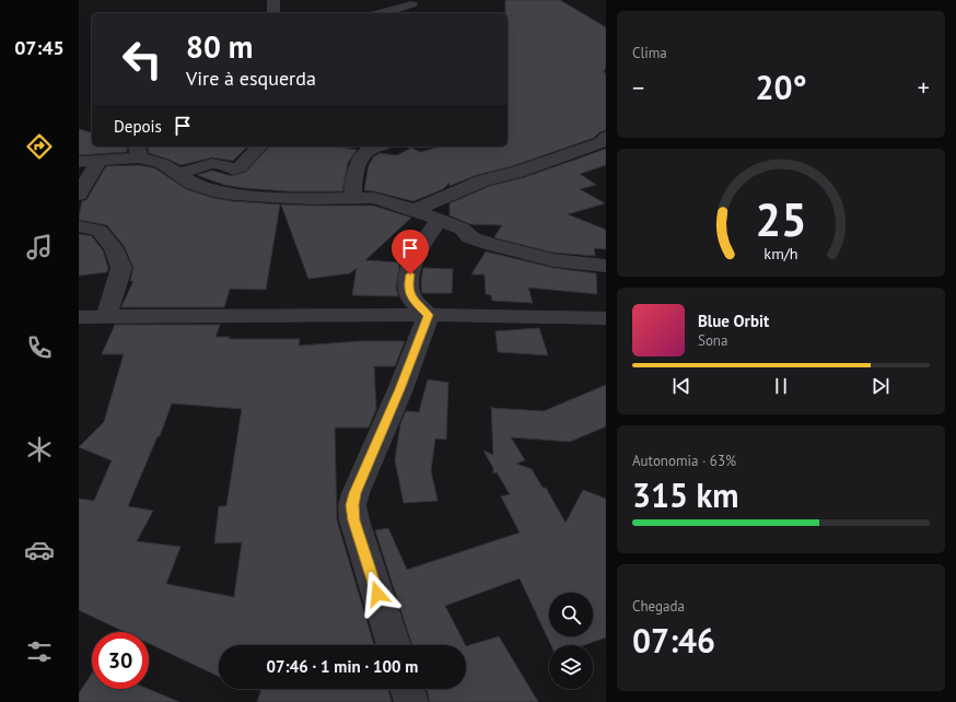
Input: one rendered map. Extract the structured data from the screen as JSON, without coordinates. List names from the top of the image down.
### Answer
{
  "page": {
    "tabs": "07:45",
    "tile": [
      "Clima",
      ["Autonomia · 63%", "315 km"],
      ["Chegada", "07:46"]
    ],
    "turn": ["80 m", "Vire à esquerda"],
    "heat": ["−", "20°", "+"],
    "then": "Depois",
    "song": ["Blue Orbit", "Sona"],
    "limit": "30",
    "trip": "07:46 · 1 min · 100 m",
    "gauge": ["25", "km/h"]
  }
}
